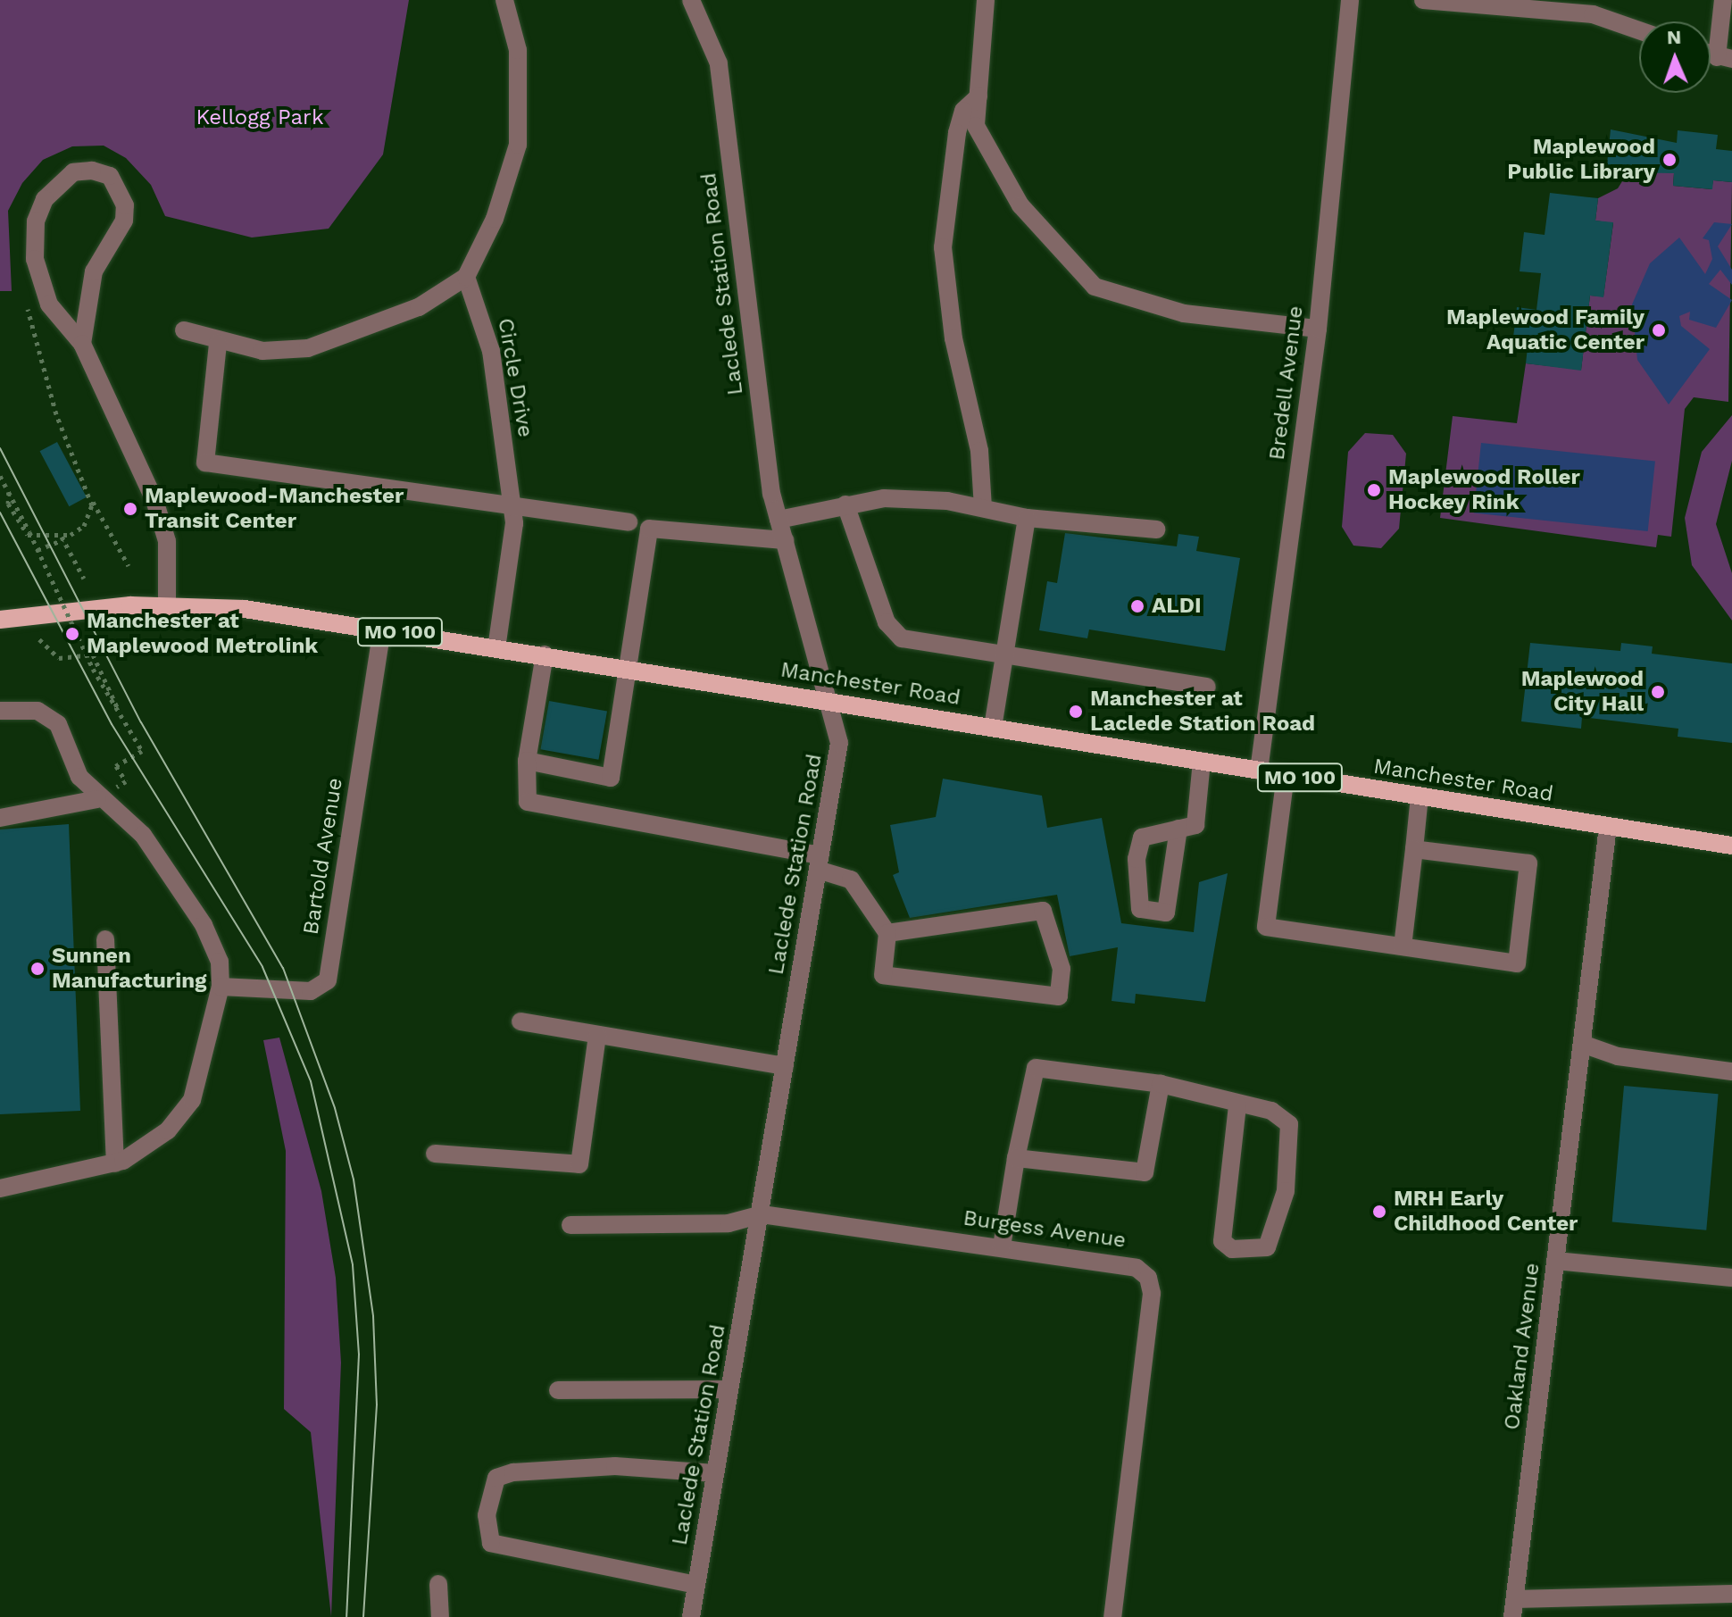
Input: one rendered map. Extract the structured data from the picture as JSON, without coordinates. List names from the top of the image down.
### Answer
{
  "streets": {
    "main road": ["MO 100", "Manchester Road"],
    "street": [
      "Laclede Station Road",
      "Circle Drive",
      "Bredell Avenue",
      "Bartold Avenue",
      "Burgess Avenue",
      "Oakland Avenue"
    ]
  },
  "crossings": [
    ["Laclede Station Road", "Manchester Road"],
    ["Laclede Station Road", "Burgess Avenue"],
    ["Circle Drive", "Manchester Road"],
    ["Bredell Avenue", "Manchester Road"],
    ["Manchester Road", "Bartold Avenue"],
    ["Manchester Road", "Oakland Avenue"]
  ],
  "parks": ["Kellogg Park"],
  "places": [
    "Maplewood Public Library",
    "Maplewood Family Aquatic Center",
    "Maplewood Roller Hockey Rink",
    "Maplewood-Manchester Transit Center",
    "ALDI",
    "Manchester at Maplewood Metrolink",
    "Maplewood City Hall",
    "Manchester at Laclede Station Road",
    "Sunnen Manufacturing",
    "MRH Early Childhood Center"
  ],
  "north": "top"
}
